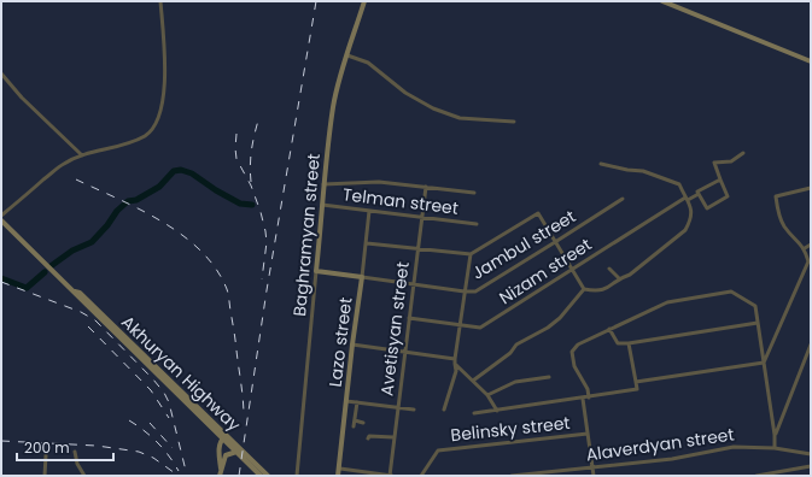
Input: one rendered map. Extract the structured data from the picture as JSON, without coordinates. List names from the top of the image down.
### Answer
{
  "streets": {
    "street": [
      "Telman street",
      "Baghramyan street",
      "Jambul street",
      "Nizam street",
      "Avetisyan street",
      "Lazo street",
      "Akhuryan Highway",
      "Belinsky street",
      "Alaverdyan street"
    ]
  },
  "crossings": [
    ["Telman street", "Baghramyan street"],
    ["Telman street", "Avetisyan street"],
    ["Telman street", "Lazo street"],
    ["Baghramyan street", "Jambul street"],
    ["Jambul street", "Avetisyan street"],
    ["Jambul street", "Lazo street"],
    ["Nizam street", "Avetisyan street"]
  ],
  "scale_bar": "200 m"
}
